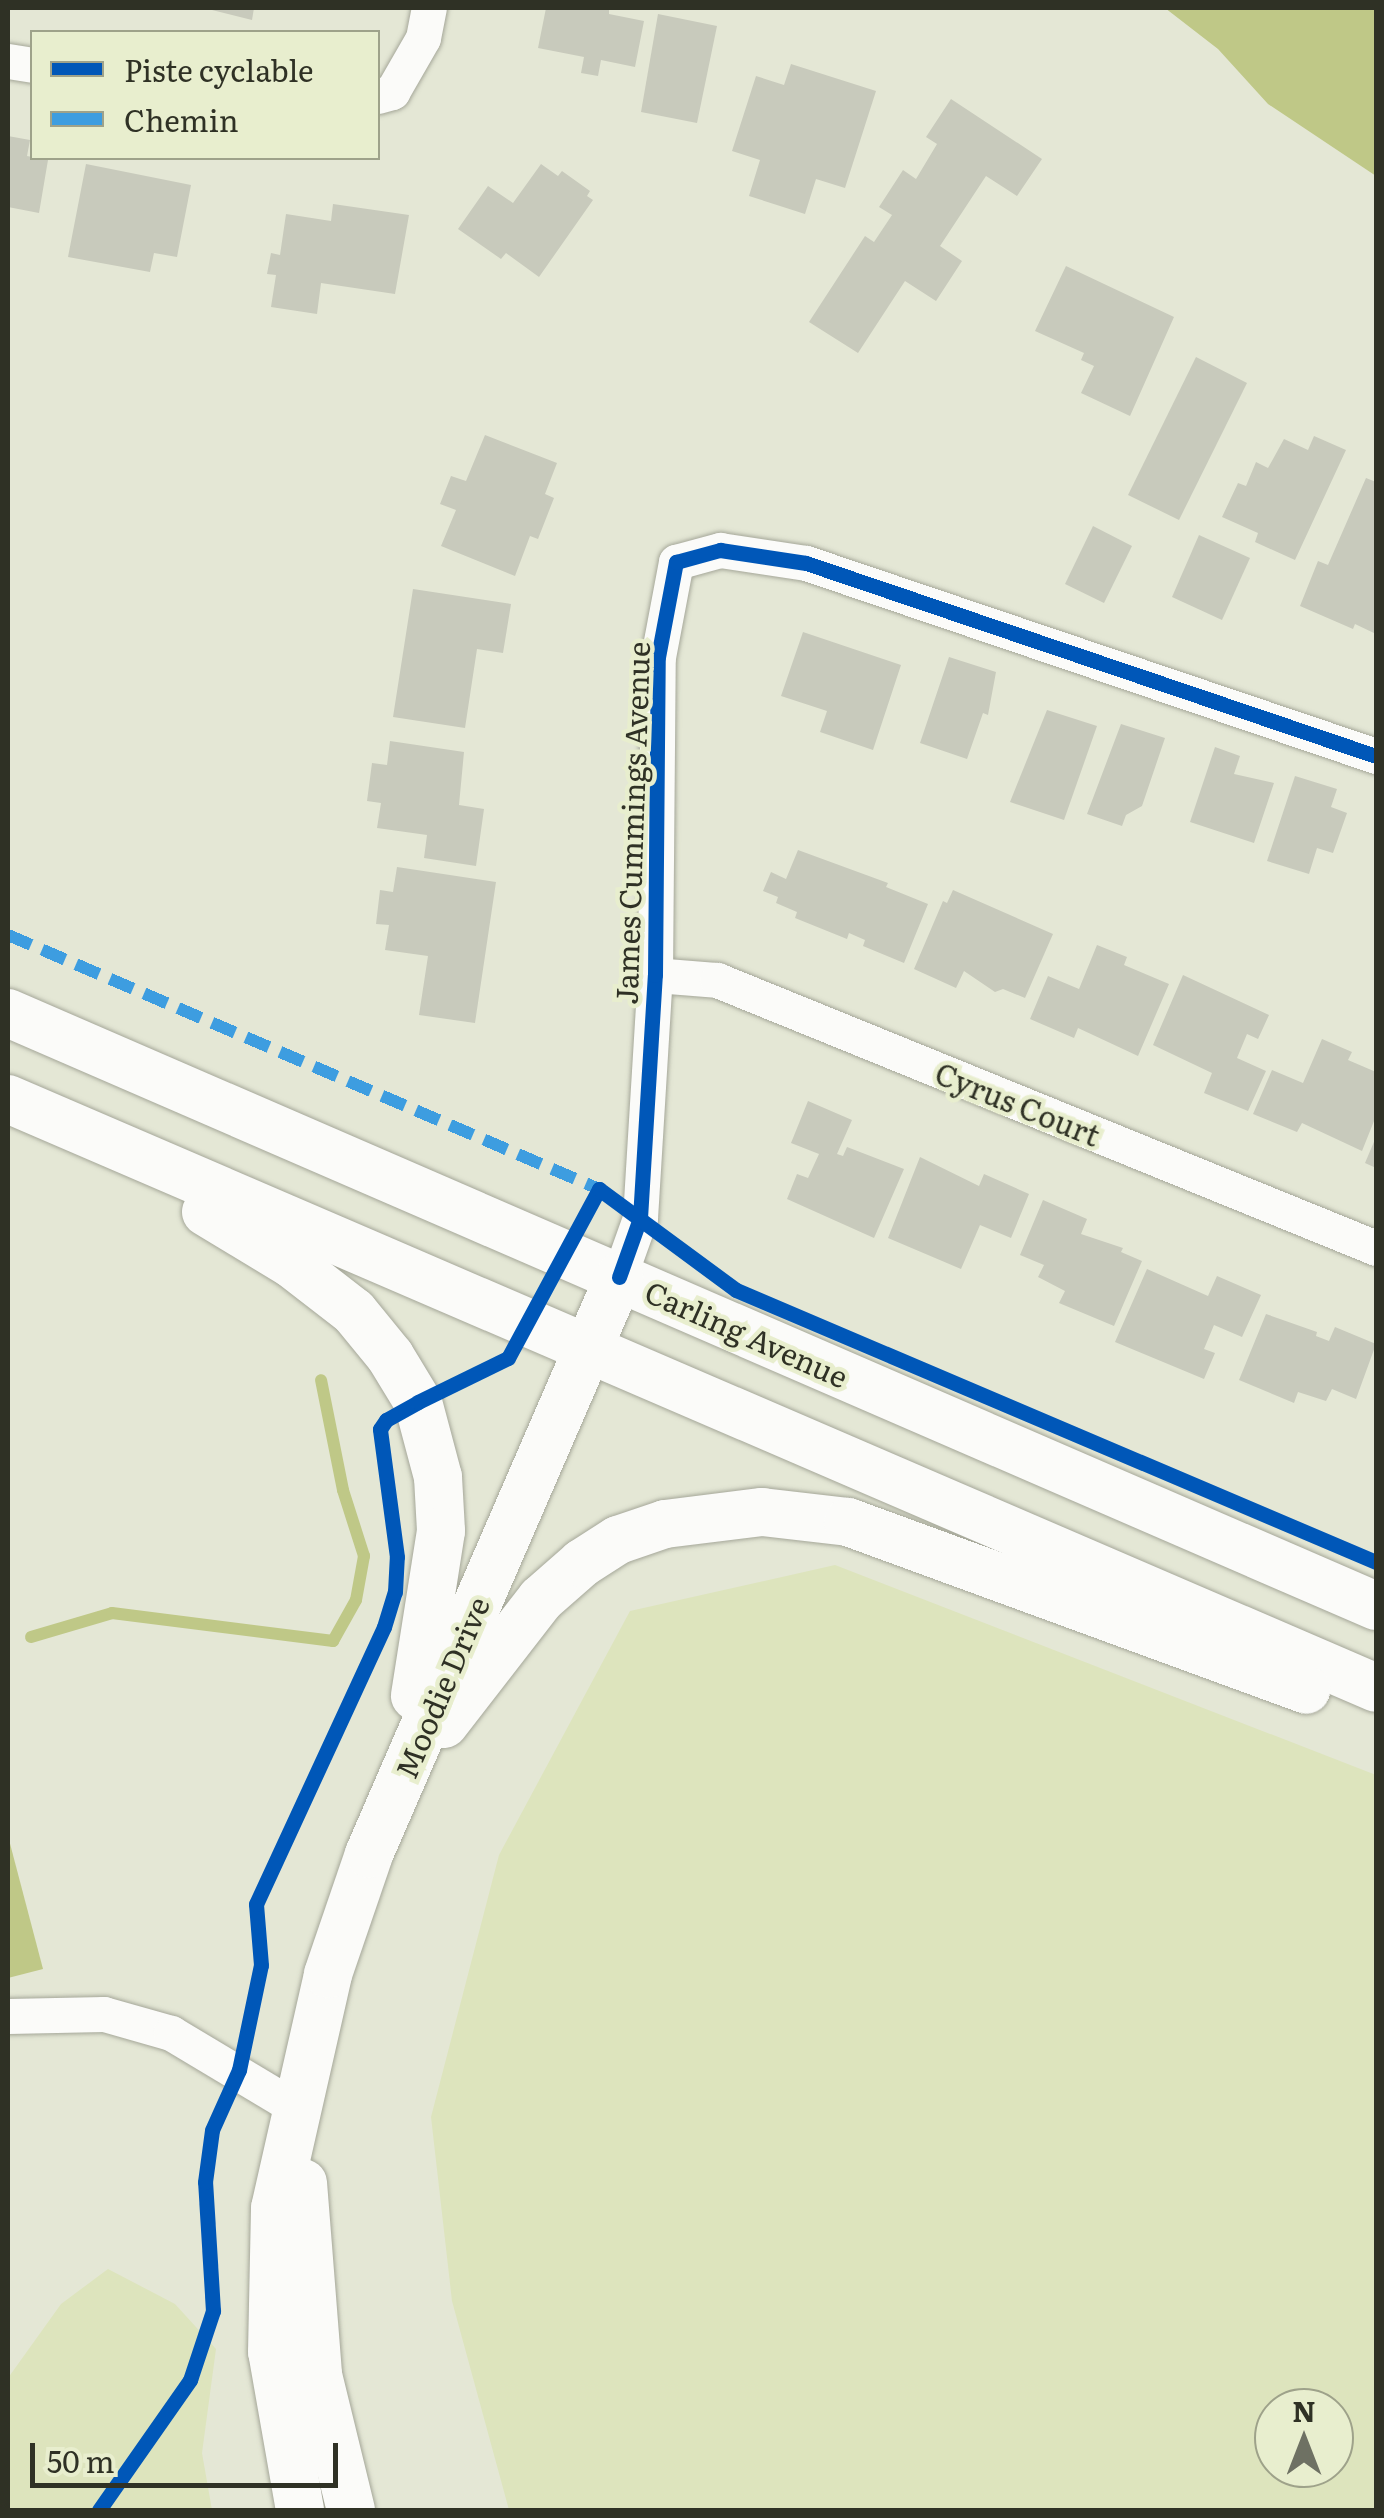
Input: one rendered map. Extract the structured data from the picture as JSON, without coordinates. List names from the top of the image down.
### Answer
{
  "streets": {
    "main road": ["Carling Avenue", "Moodie Drive"],
    "street": ["James Cummings Avenue", "Cyrus Court"]
  },
  "crossings": [
    ["James Cummings Avenue", "Cyrus Court"],
    ["James Cummings Avenue", "Carling Avenue"],
    ["James Cummings Avenue", "Moodie Drive"],
    ["Carling Avenue", "Moodie Drive"]
  ],
  "legend": ["Piste cyclable", "Chemin"],
  "scale_bar": "50 m",
  "north": "top"
}
